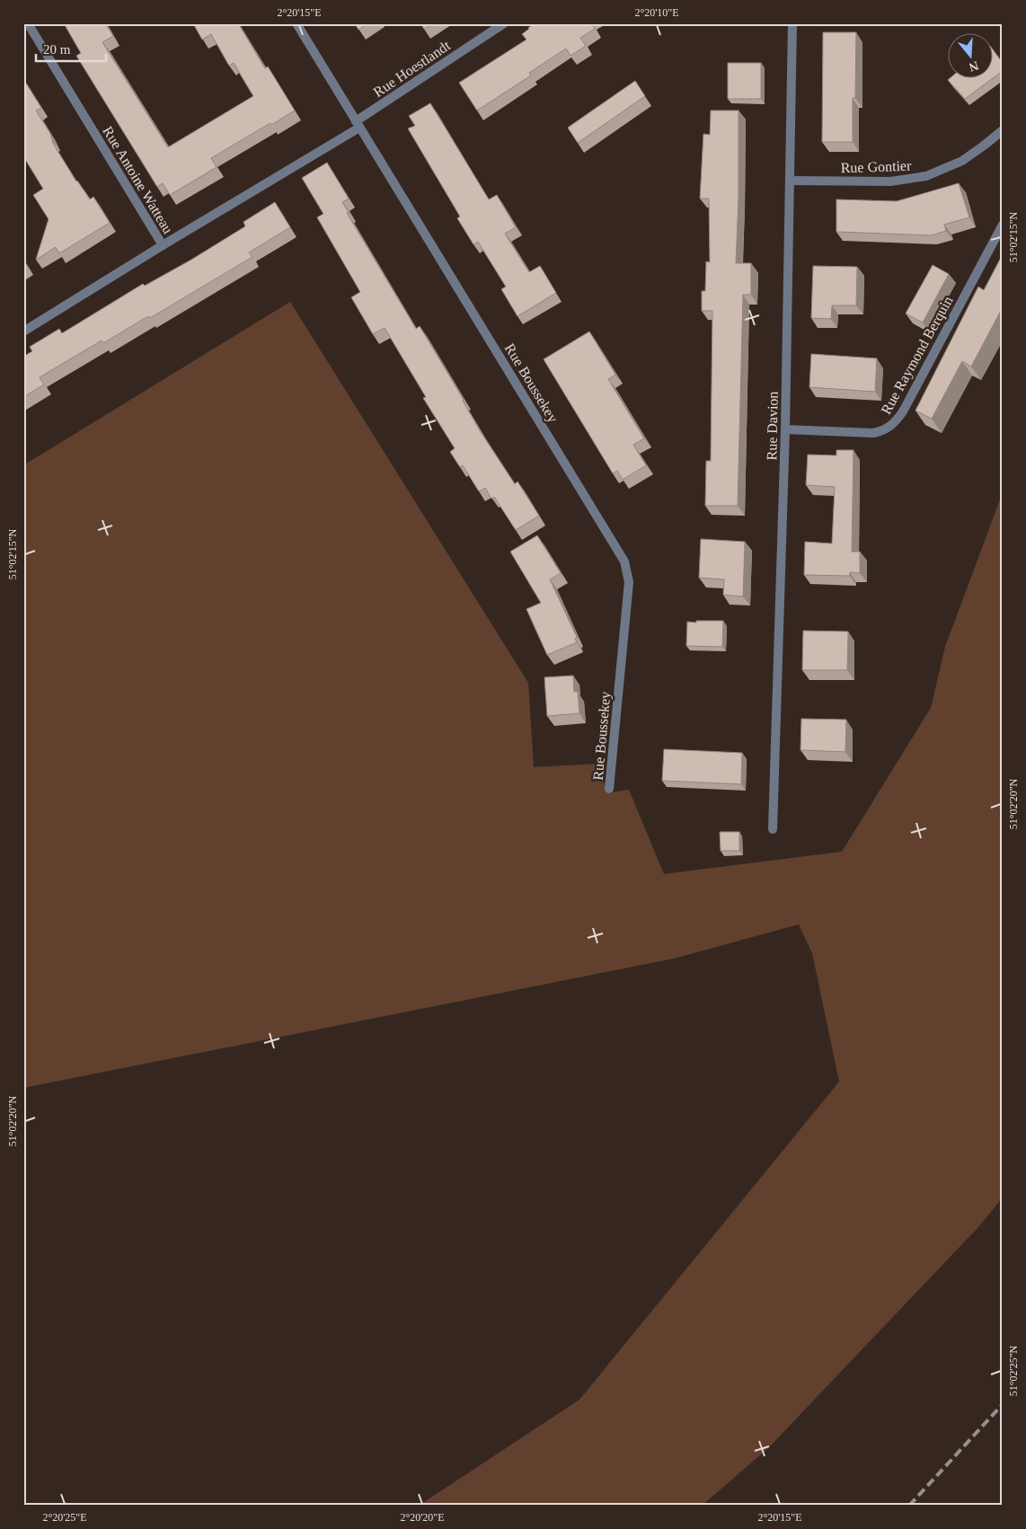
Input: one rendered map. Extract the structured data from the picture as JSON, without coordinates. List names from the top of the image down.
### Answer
{
  "streets": {
    "street": [
      "Rue Hoestlandt",
      "Rue Gontier",
      "Rue Antoine Watteau",
      "Rue Raymond Berquin",
      "Rue Boussekey",
      "Rue Davion"
    ]
  },
  "crossings": [
    ["Rue Hoestlandt", "Rue Antoine Watteau"],
    ["Rue Hoestlandt", "Rue Boussekey"],
    ["Rue Gontier", "Rue Davion"],
    ["Rue Antoine Watteau", "Rue Boussekey"],
    ["Rue Raymond Berquin", "Rue Davion"]
  ],
  "scale_bar": "20 m",
  "north": "bottom",
  "coordinates": [
    "2°20'15\"E",
    "2°20'10\"E",
    "51°02'15\"N",
    "51°02'20\"N",
    "51°02'25\"N",
    "2°20'25\"E",
    "2°20'20\"E"
  ]
}
